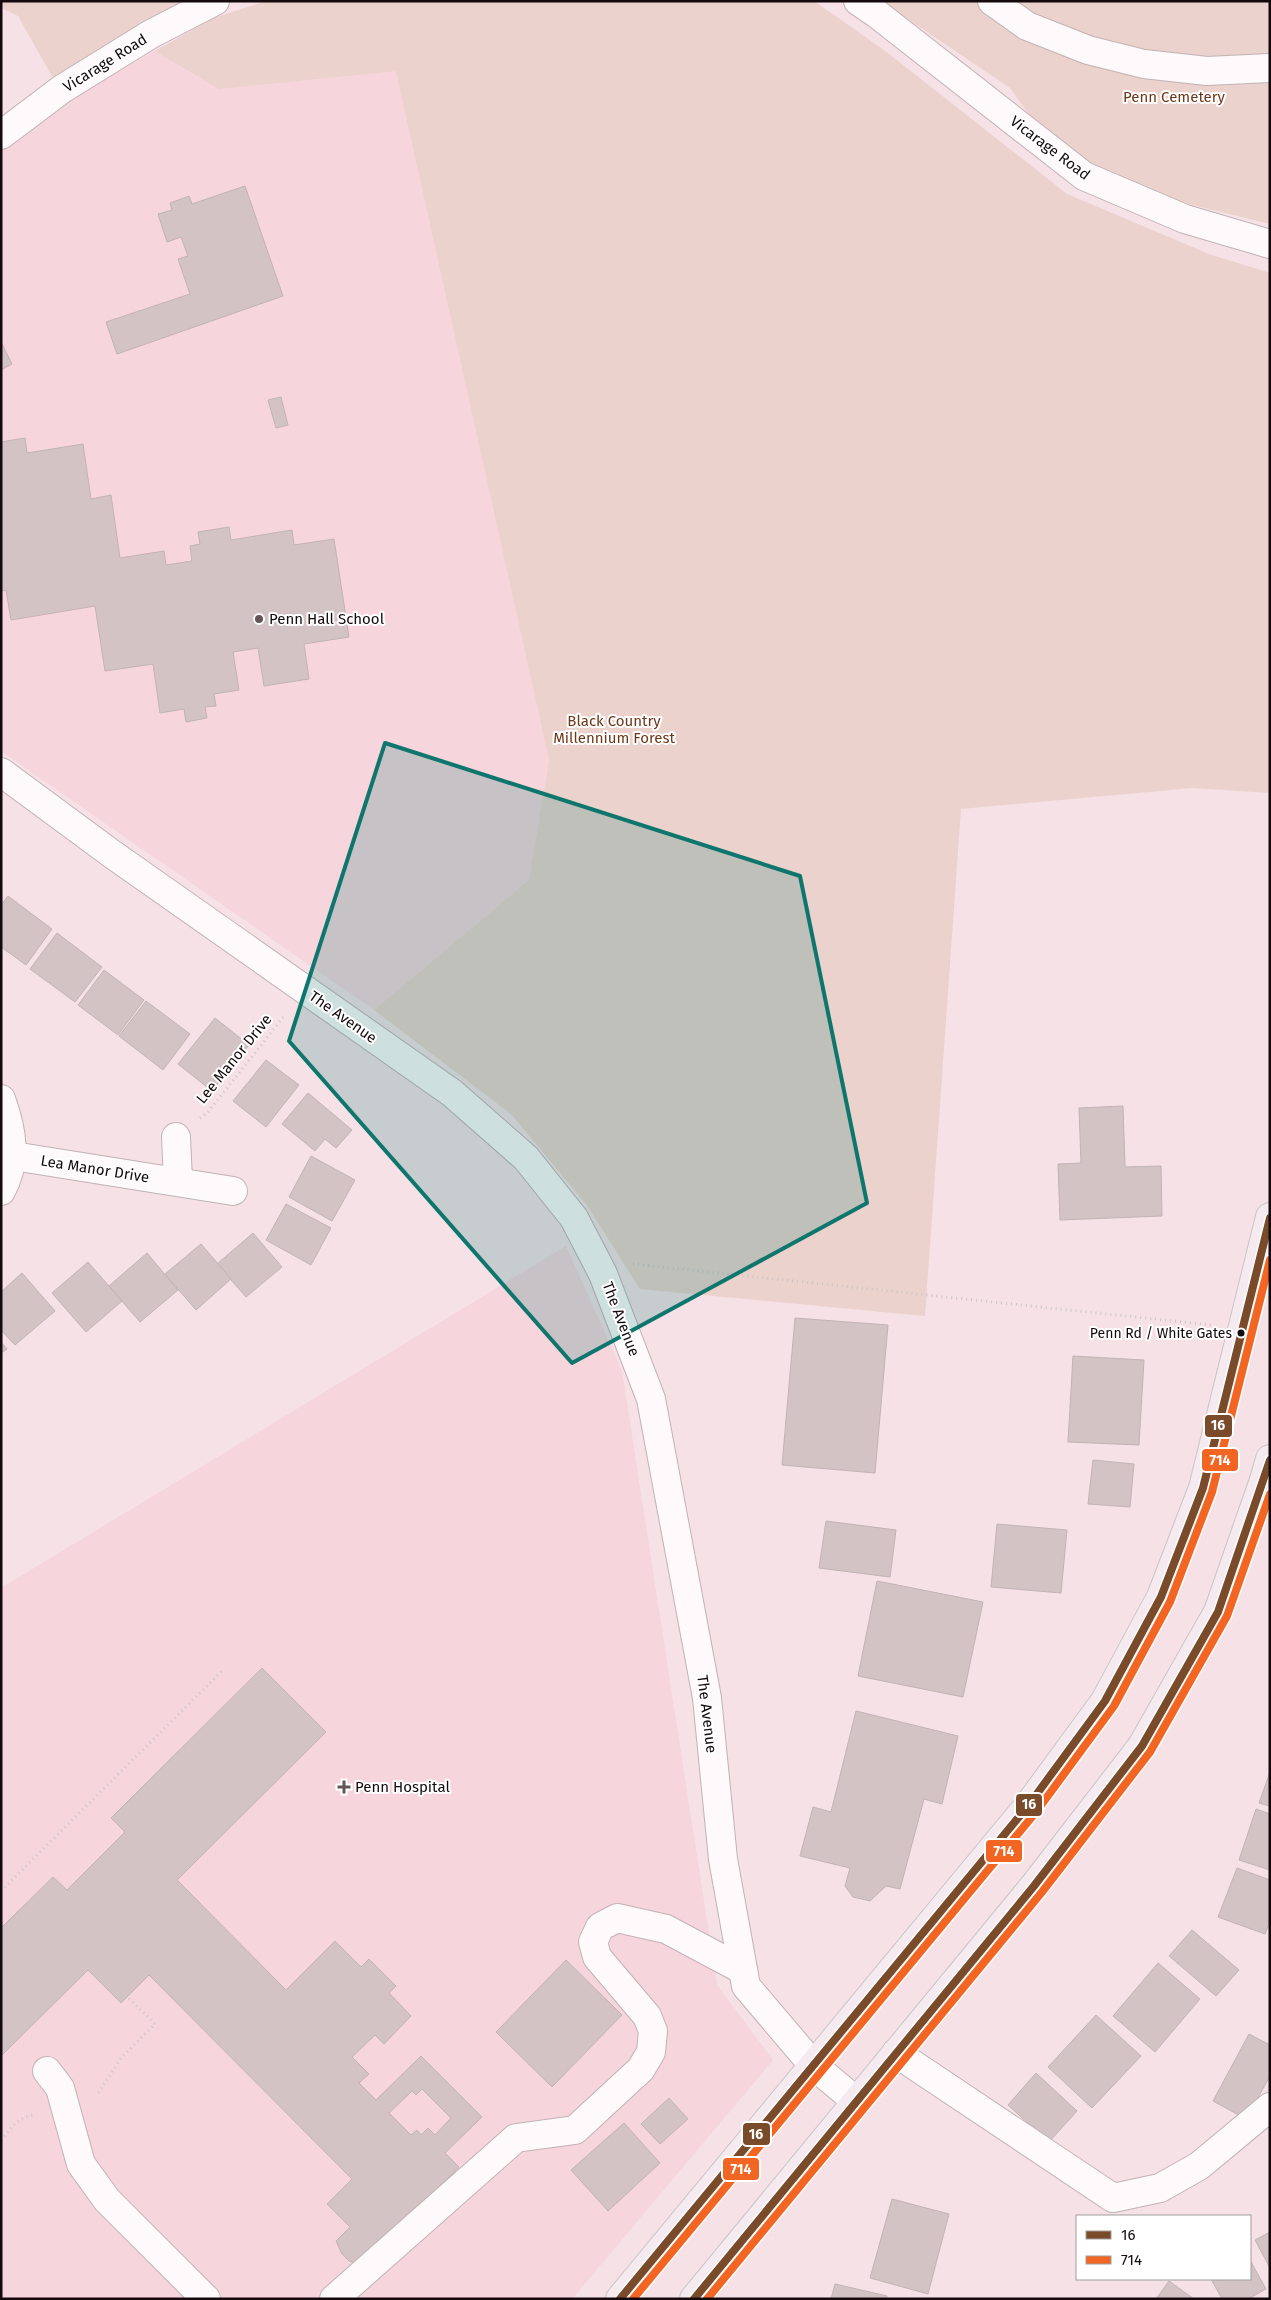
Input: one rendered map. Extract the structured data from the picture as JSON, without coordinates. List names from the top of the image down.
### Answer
{
  "streets": {
    "street": ["Vicarage Road", "The Avenue", "Lea Manor Drive"],
    "path": ["Lee Manor Drive"]
  },
  "crossings": [
    ["The Avenue", "Lee Manor Drive"]
  ],
  "parks": ["Penn Cemetery", "Black Country Millennium Forest"],
  "places": {
    "other": ["Penn Hall School", "Penn Rd / White Gates"],
    "health": ["Penn Hospital"]
  },
  "lines": ["transit line 16", "transit line 714"],
  "legend": ["16", "714"]
}
